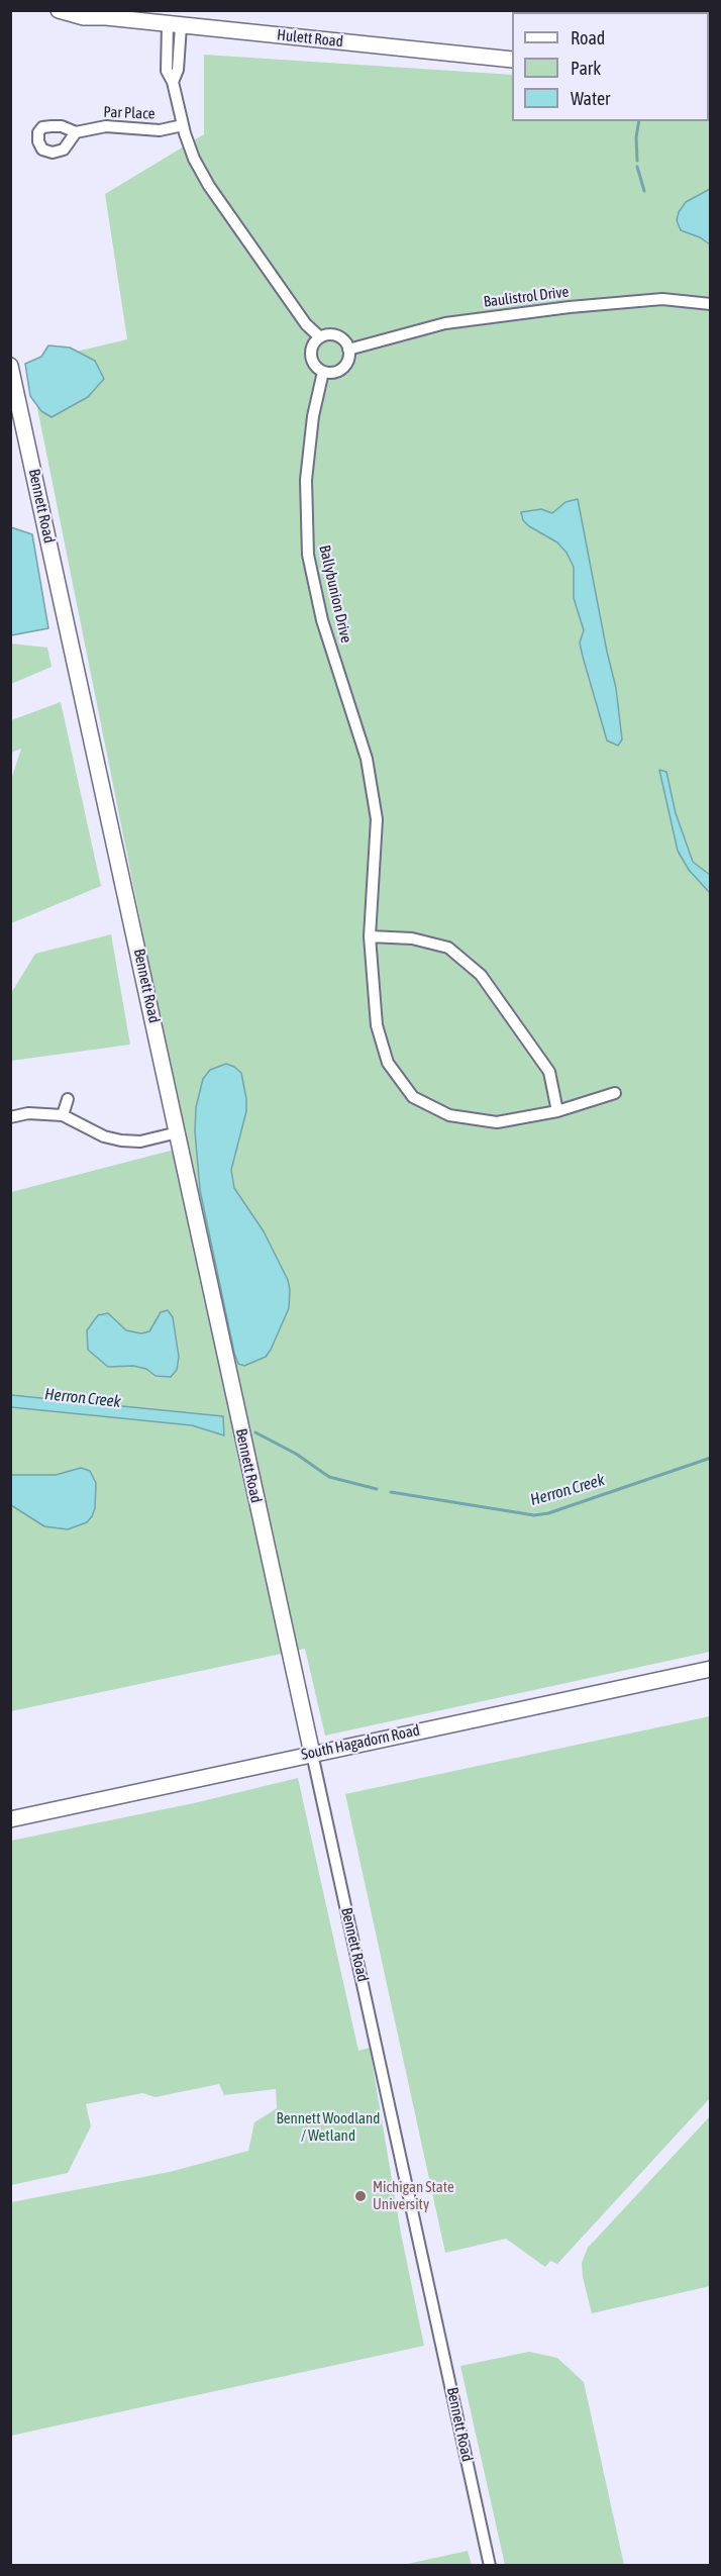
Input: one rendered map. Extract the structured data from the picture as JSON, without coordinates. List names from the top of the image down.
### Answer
{
  "streets": {
    "street": [
      "Hulett Road",
      "Par Place",
      "Baulistrol Drive",
      "Bennett Road",
      "Ballybunion Drive",
      "South Hagadorn Road"
    ]
  },
  "crossings": [
    ["Baulistrol Drive", "Ballybunion Drive"],
    ["Bennett Road", "South Hagadorn Road"]
  ],
  "water": ["Herron Creek"],
  "parks": ["Bennett Woodland / Wetland"],
  "places": ["Michigan State University"],
  "legend": ["Road", "Park", "Water"]
}
